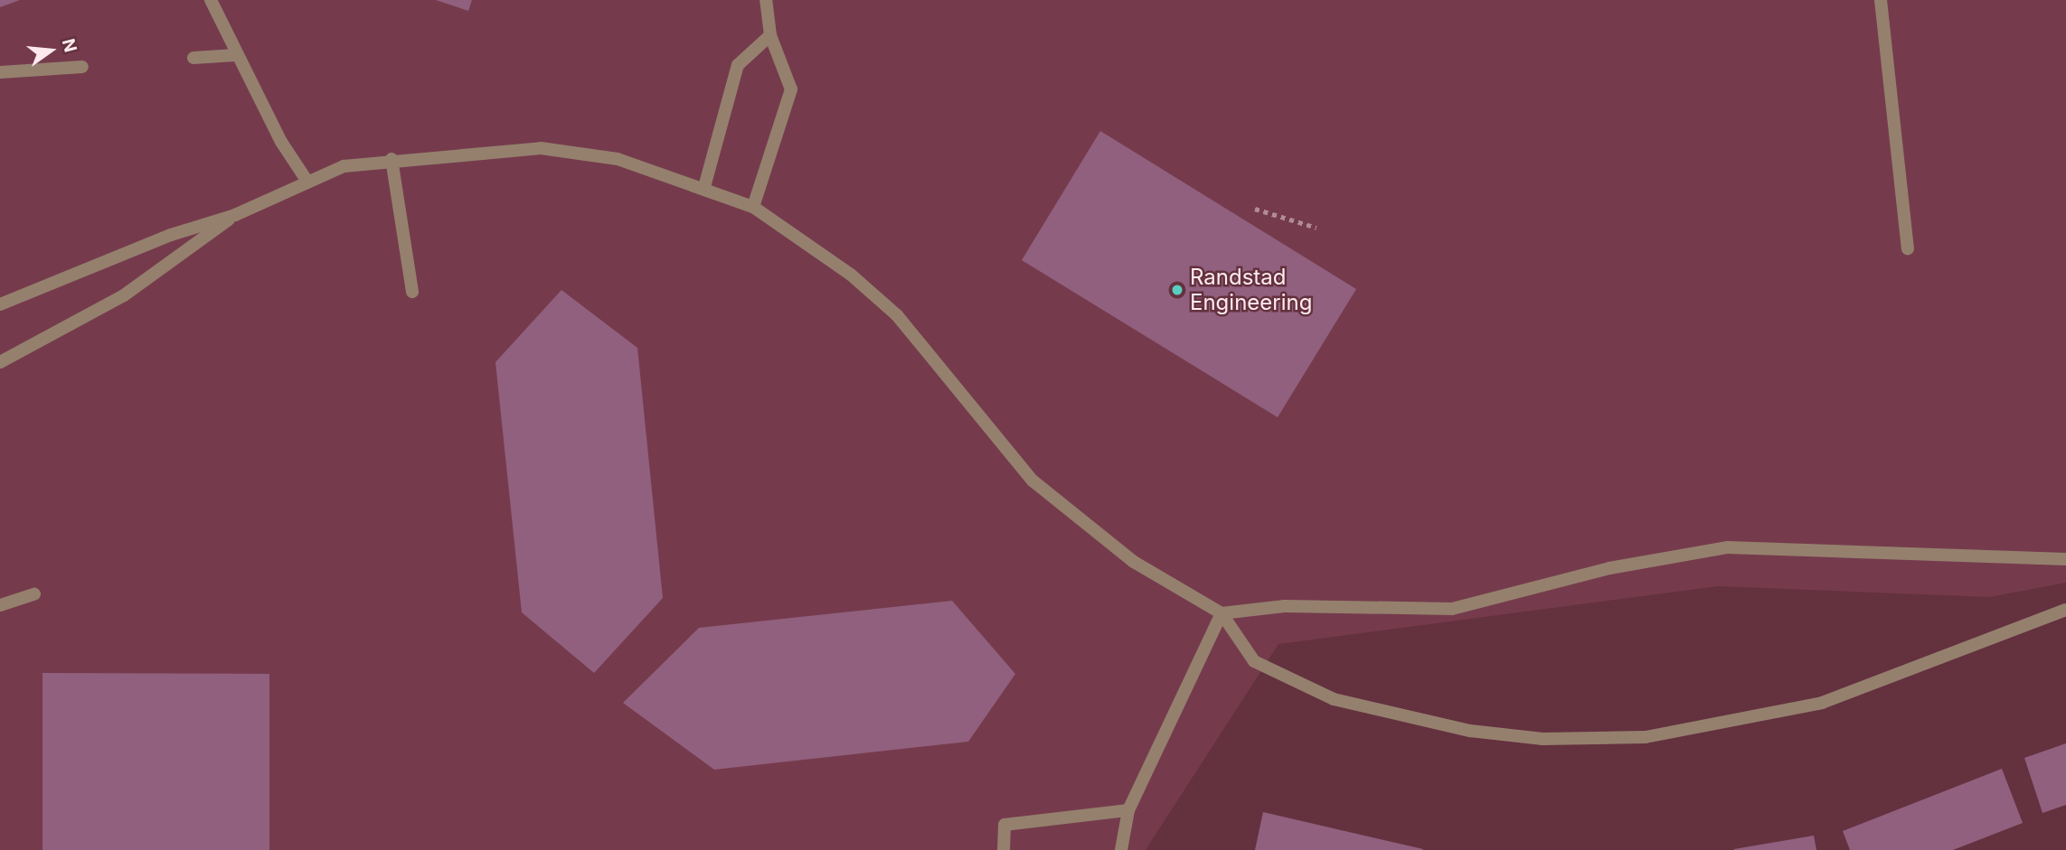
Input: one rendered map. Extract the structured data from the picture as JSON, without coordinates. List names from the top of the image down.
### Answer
{
  "places": ["Randstad Engineering"],
  "north": "right"
}
